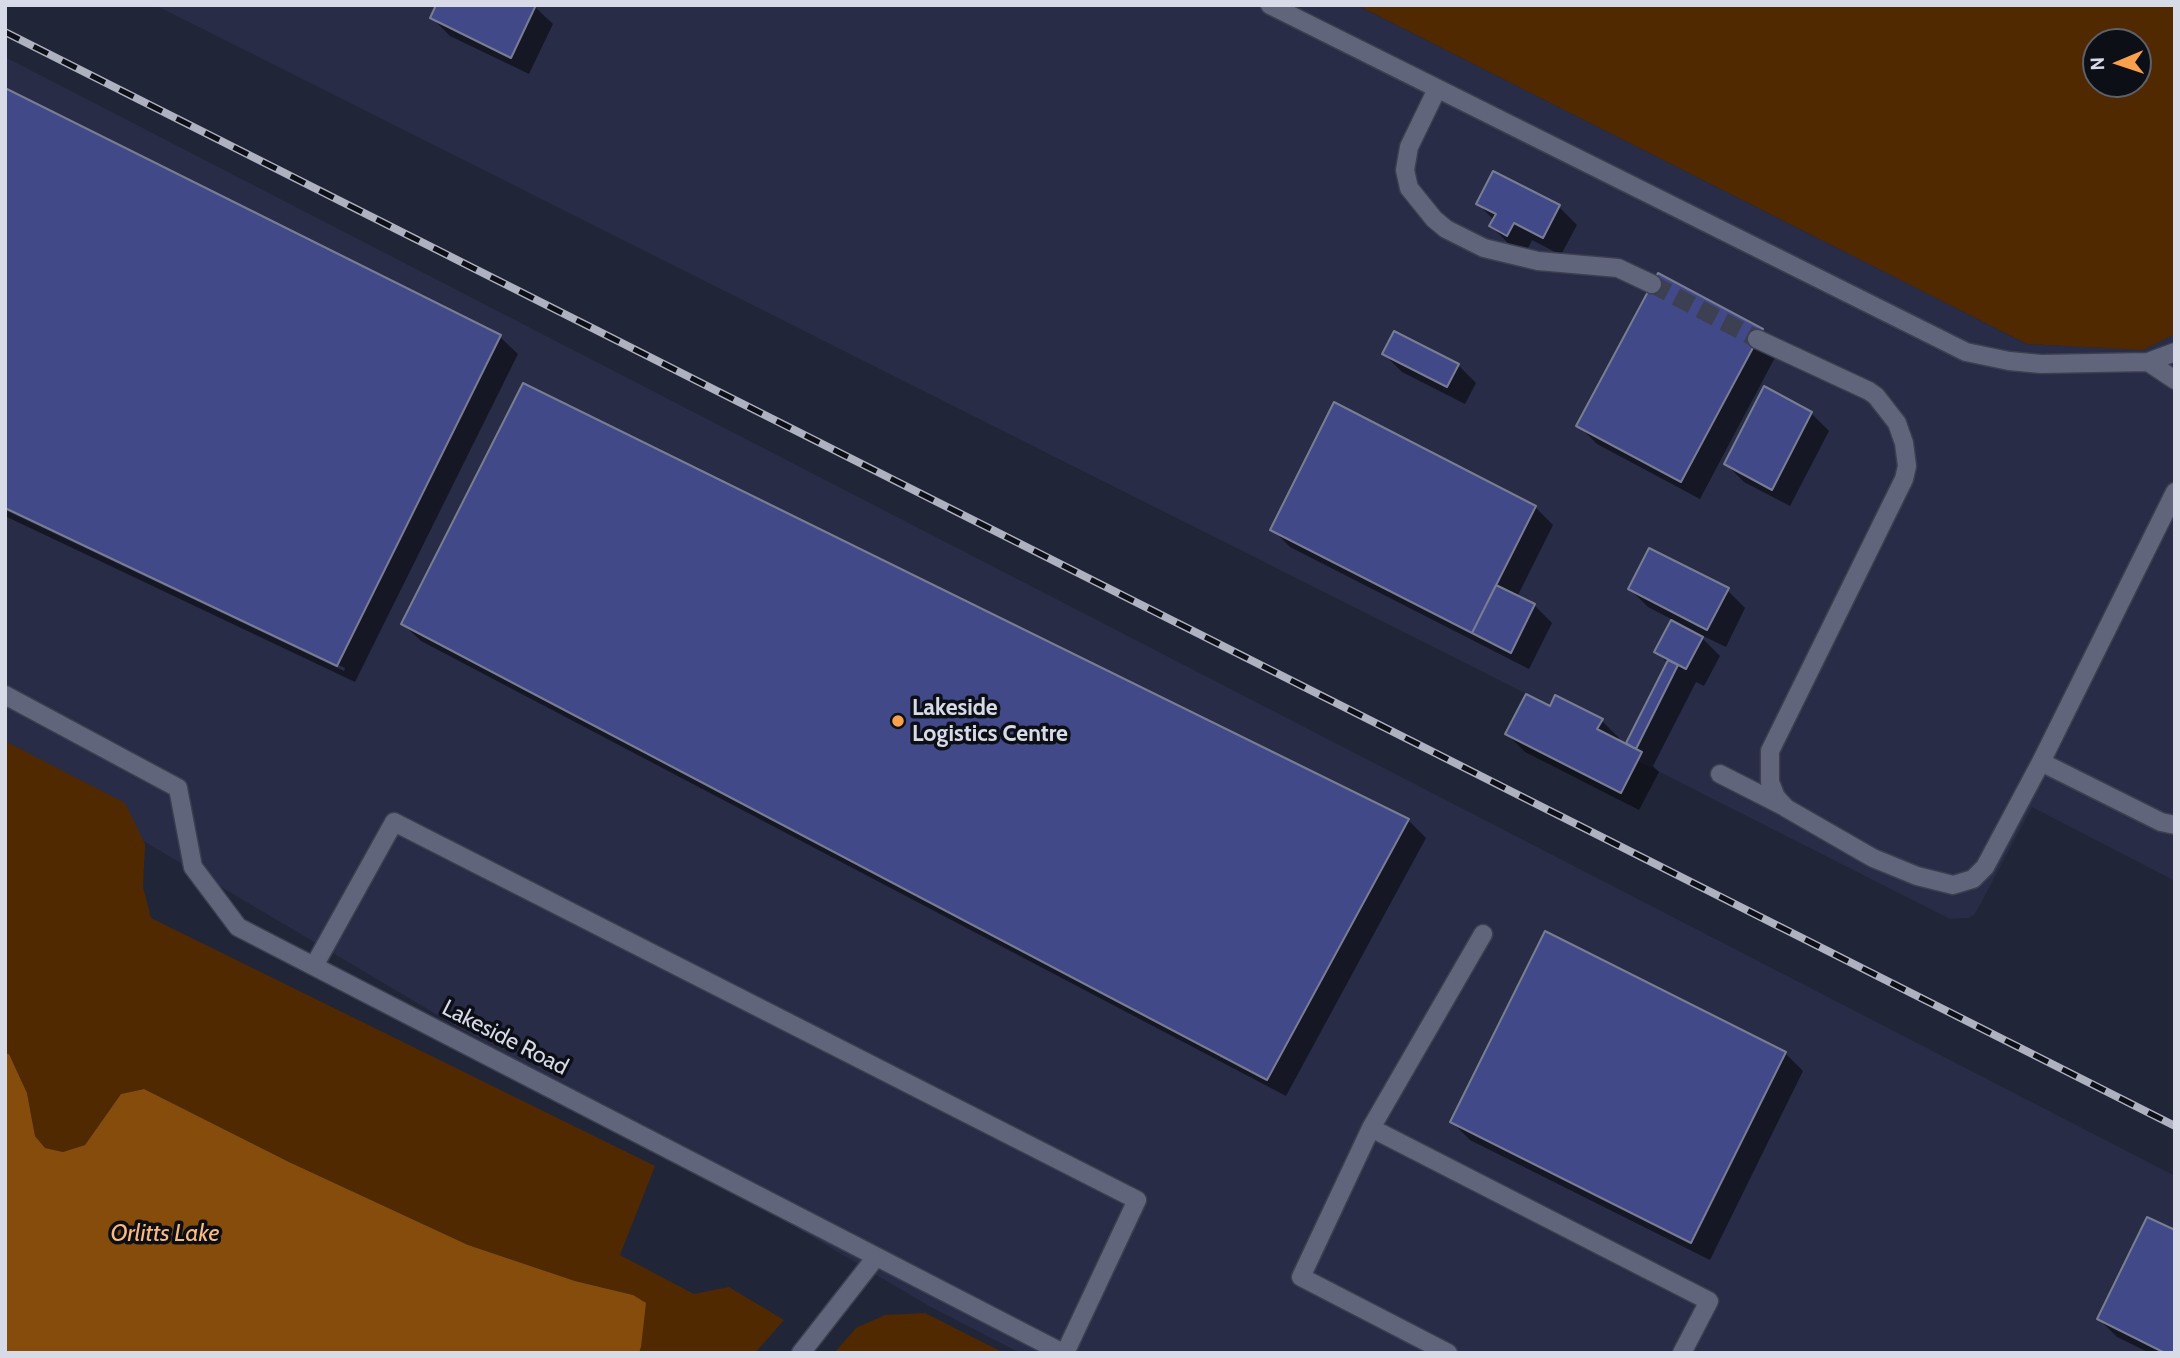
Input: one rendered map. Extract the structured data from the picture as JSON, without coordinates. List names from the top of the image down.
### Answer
{
  "streets": {
    "lane": ["Lakeside Road"]
  },
  "water": ["Orlitts Lake"],
  "places": ["Lakeside Logistics Centre"],
  "north": "left"
}
